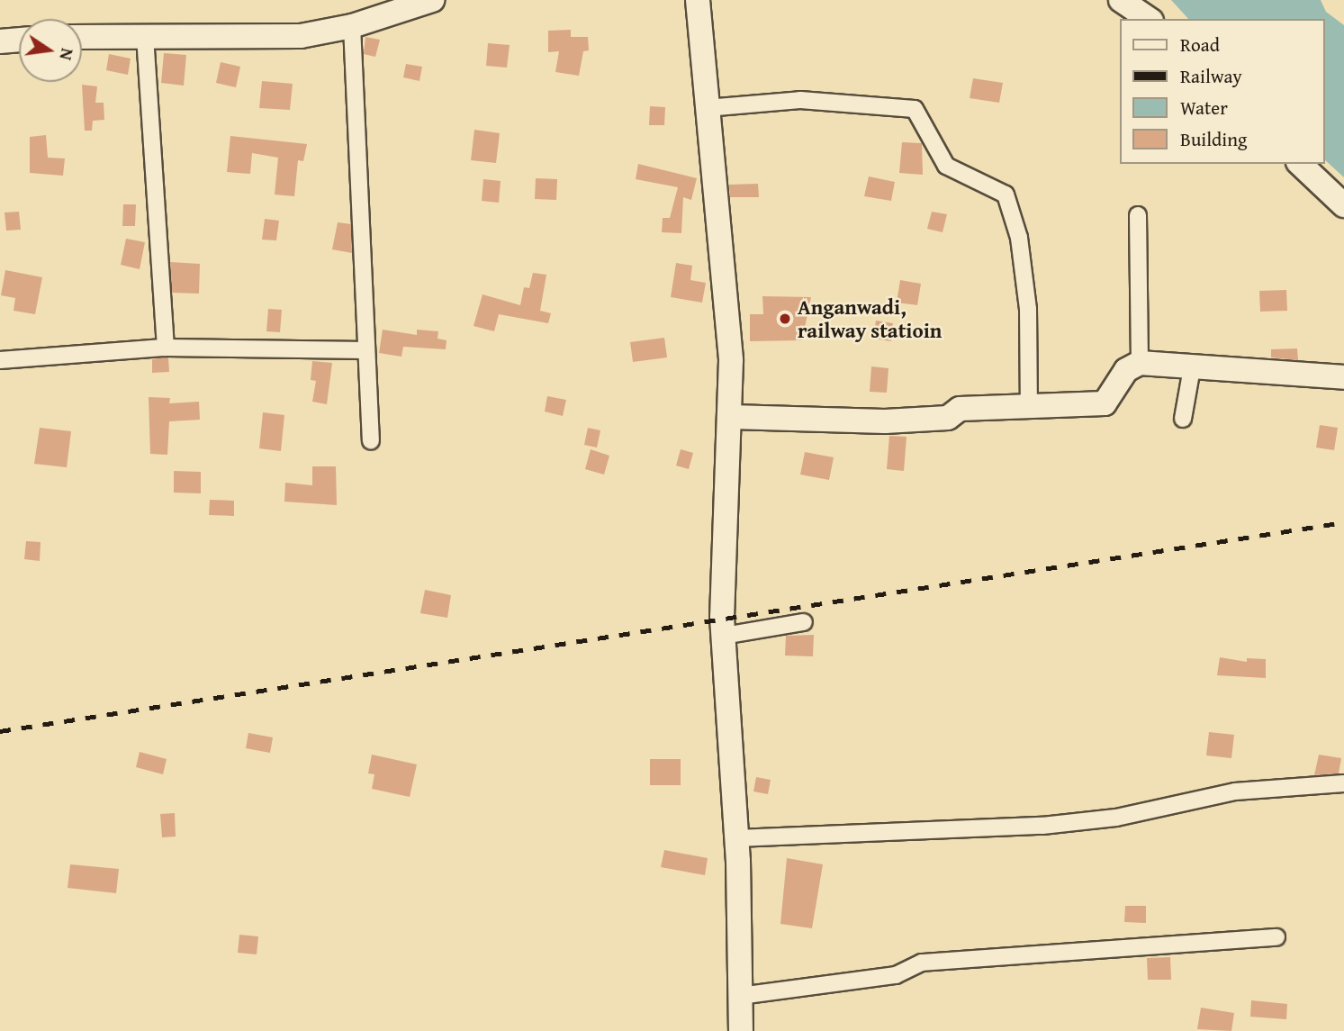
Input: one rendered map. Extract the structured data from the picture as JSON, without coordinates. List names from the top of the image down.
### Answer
{
  "places": ["Anganwadi, railway statioin"],
  "legend": [
    "Road",
    "Railway",
    "Water",
    "Building"
  ],
  "north": "right"
}
